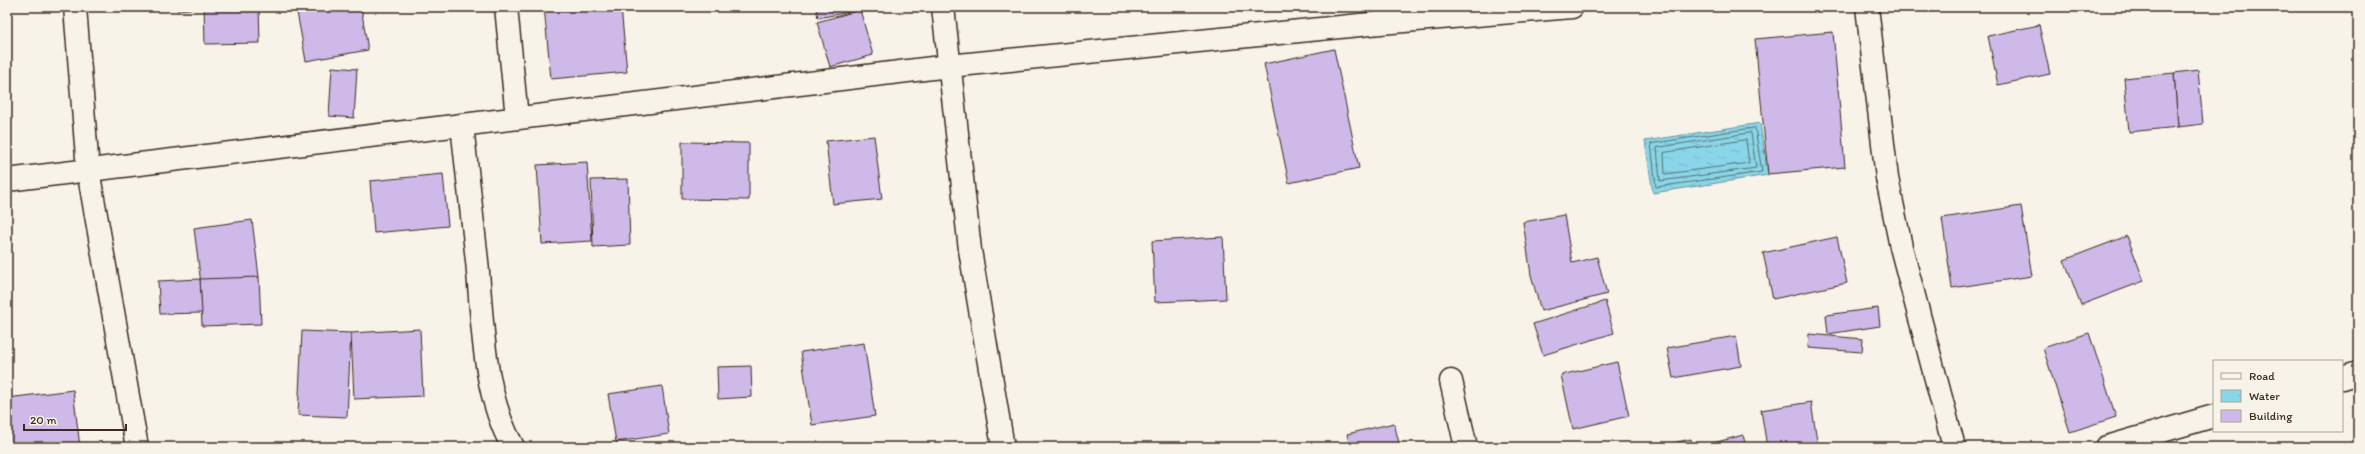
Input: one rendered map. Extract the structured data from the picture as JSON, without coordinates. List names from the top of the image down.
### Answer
{
  "legend": ["Road", "Water", "Building"],
  "scale_bar": "20 m"
}
